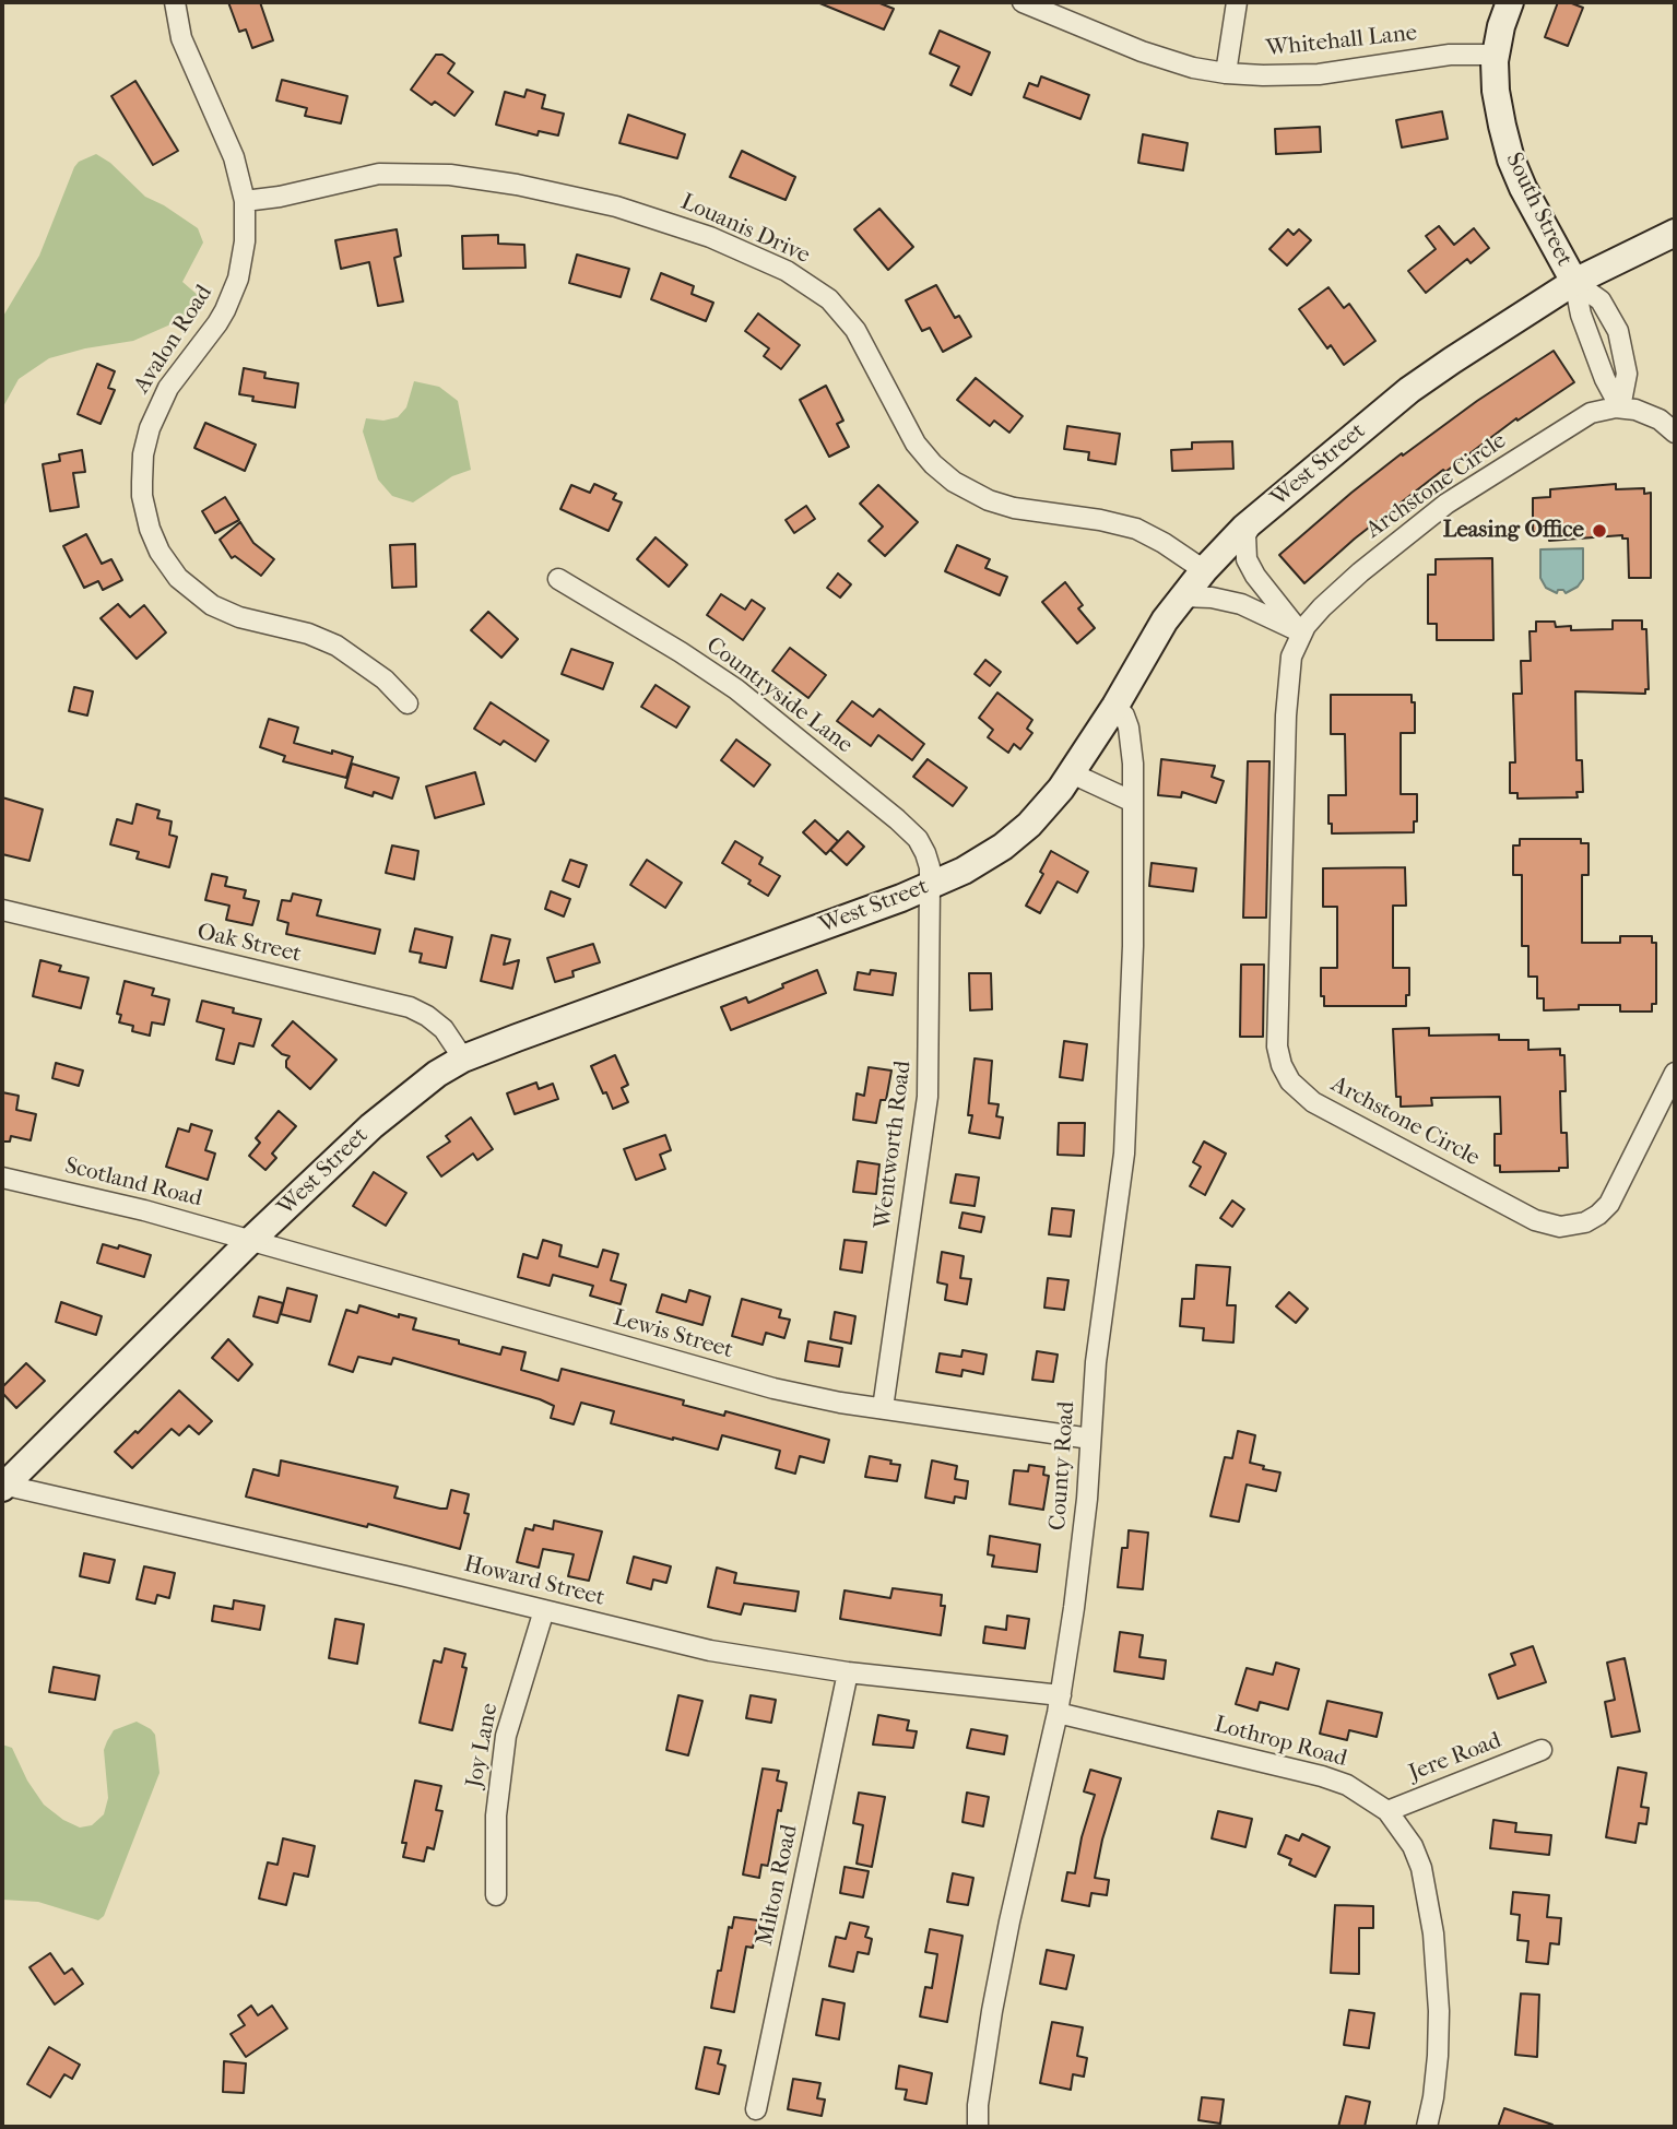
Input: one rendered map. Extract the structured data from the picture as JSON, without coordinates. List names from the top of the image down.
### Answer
{
  "streets": {
    "main road": ["South Street", "West Street"],
    "street": [
      "Whitehall Lane",
      "Louanis Drive",
      "Avalon Road",
      "Archstone Circle",
      "Countryside Lane",
      "Oak Street",
      "Wentworth Road",
      "Scotland Road",
      "Lewis Street",
      "County Road",
      "Howard Street",
      "Lothrop Road",
      "Joy Lane",
      "Jere Road",
      "Milton Road"
    ]
  },
  "crossings": [
    ["Whitehall Lane", "South Street"],
    ["South Street", "West Street"],
    ["Louanis Drive", "Avalon Road"],
    ["Louanis Drive", "West Street"],
    ["West Street", "Countryside Lane"],
    ["West Street", "Oak Street"],
    ["West Street", "Wentworth Road"],
    ["West Street", "Scotland Road"],
    ["West Street", "Lewis Street"],
    ["West Street", "County Road"],
    ["West Street", "Howard Street"],
    ["Countryside Lane", "Wentworth Road"],
    ["Wentworth Road", "Lewis Street"],
    ["Scotland Road", "Lewis Street"],
    ["Lewis Street", "County Road"],
    ["County Road", "Howard Street"],
    ["County Road", "Lothrop Road"],
    ["Howard Street", "Lothrop Road"],
    ["Howard Street", "Joy Lane"],
    ["Howard Street", "Milton Road"],
    ["Lothrop Road", "Jere Road"]
  ],
  "places": ["Leasing Office"]
}
